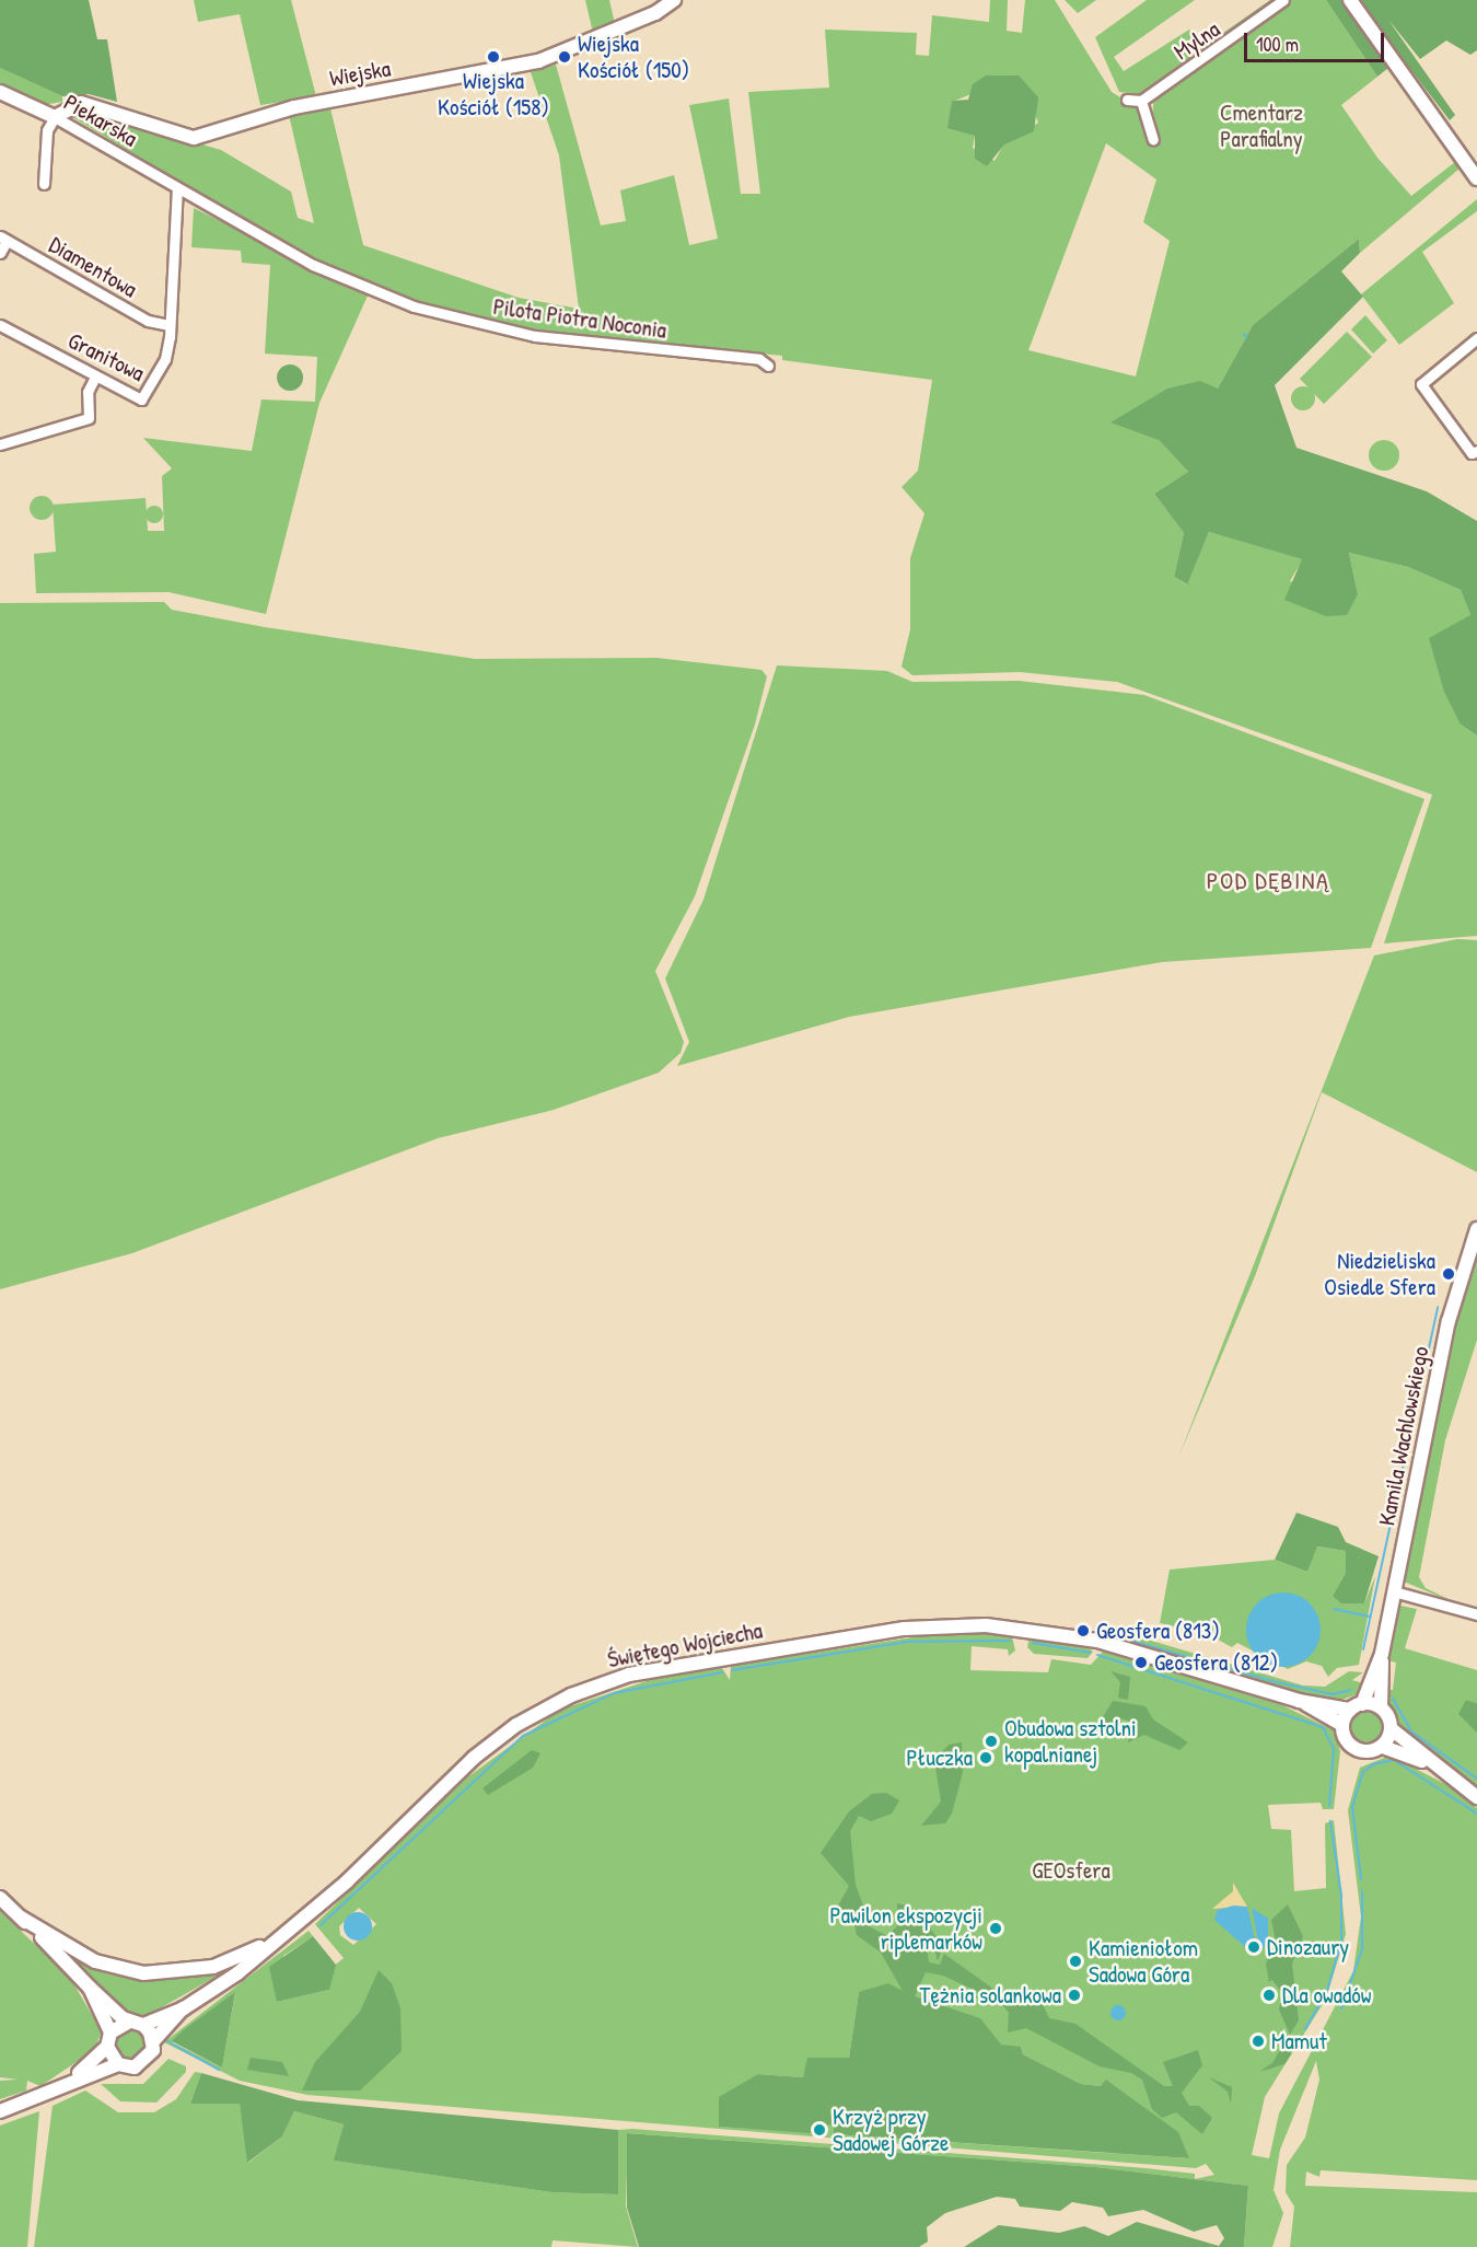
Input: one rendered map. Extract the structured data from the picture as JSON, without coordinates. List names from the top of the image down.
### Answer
{
  "streets": {
    "street": [
      "Mylna",
      "Wiejska",
      "Piekarska",
      "Diamentowa",
      "Pilota Piotra Noconia",
      "Granitowa",
      "Kamila Wachlowskiego",
      "Świętego Wojciecha"
    ]
  },
  "crossings": [
    ["Wiejska", "Piekarska"],
    ["Piekarska", "Pilota Piotra Noconia"],
    ["Piekarska", "Granitowa"],
    ["Diamentowa", "Granitowa"],
    ["Pilota Piotra Noconia", "Granitowa"],
    ["Kamila Wachlowskiego", "Świętego Wojciecha"]
  ],
  "districts": ["POD DĘBINĄ"],
  "parks": ["Cmentarz Parafialny", "GEOsfera"],
  "places": [
    "Wiejska Kościół (158)",
    "Wiejska Kościół (150)",
    "Niedzieliska Osiedle Sfera",
    "Geosfera (813)",
    "Geosfera (812)",
    "Obudowa sztolni kopalnianej",
    "Płuczka",
    "Pawilon ekspozycji riplemarków",
    "Dinozaury",
    "Kamieniołom Sadowa Góra",
    "Tężnia solankowa",
    "Dla owadów",
    "Mamut",
    "Krzyż przy Sadowej Górze"
  ],
  "scale_bar": "100 m"
}
